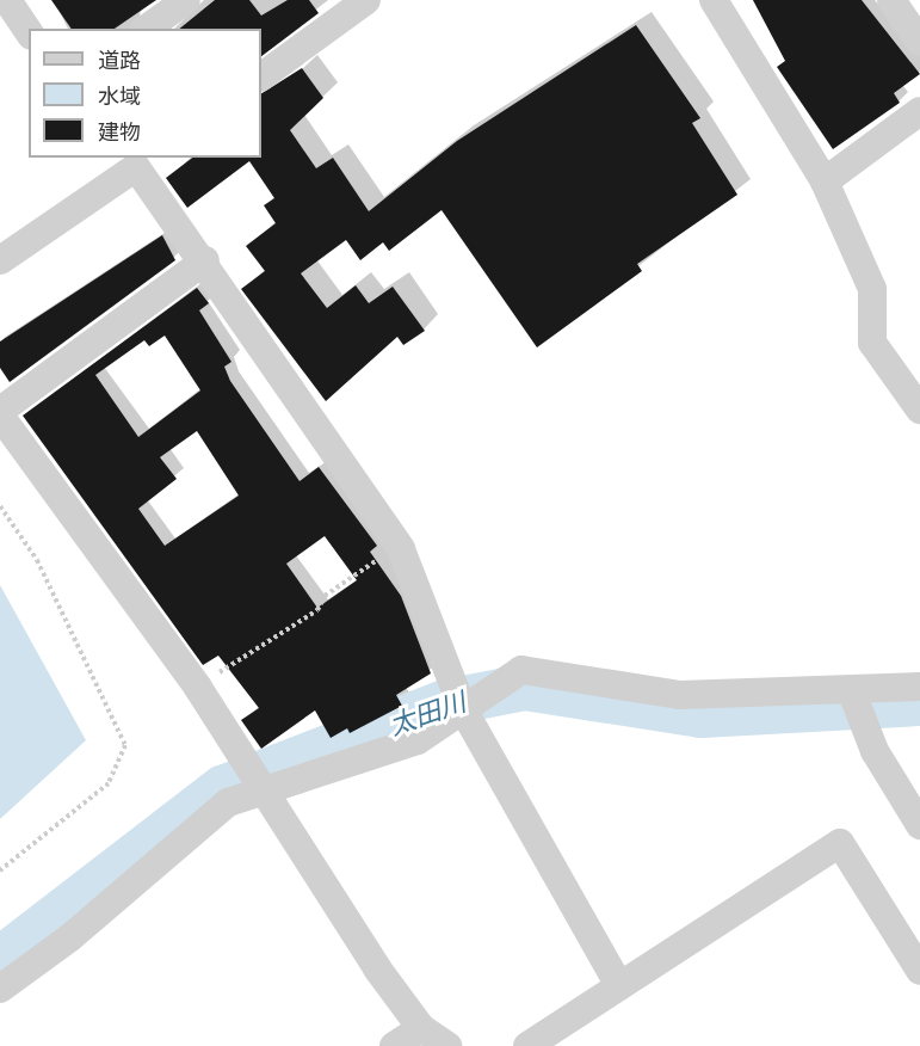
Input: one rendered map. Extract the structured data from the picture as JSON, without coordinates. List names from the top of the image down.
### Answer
{
  "water": ["太田川"],
  "legend": ["道路", "水域", "建物"]
}
